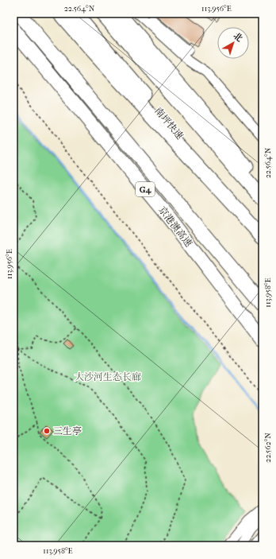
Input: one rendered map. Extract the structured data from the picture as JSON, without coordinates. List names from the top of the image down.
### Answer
{
  "streets": {
    "highway": ["南坪快速", "G4", "京港澳高速"]
  },
  "parks": ["大沙河生态长廊"],
  "places": ["三生亭"],
  "north": "top right",
  "coordinates": [
    "22.564°N",
    "113.956°E",
    "113.958°E",
    "22.562°N"
  ]
}
